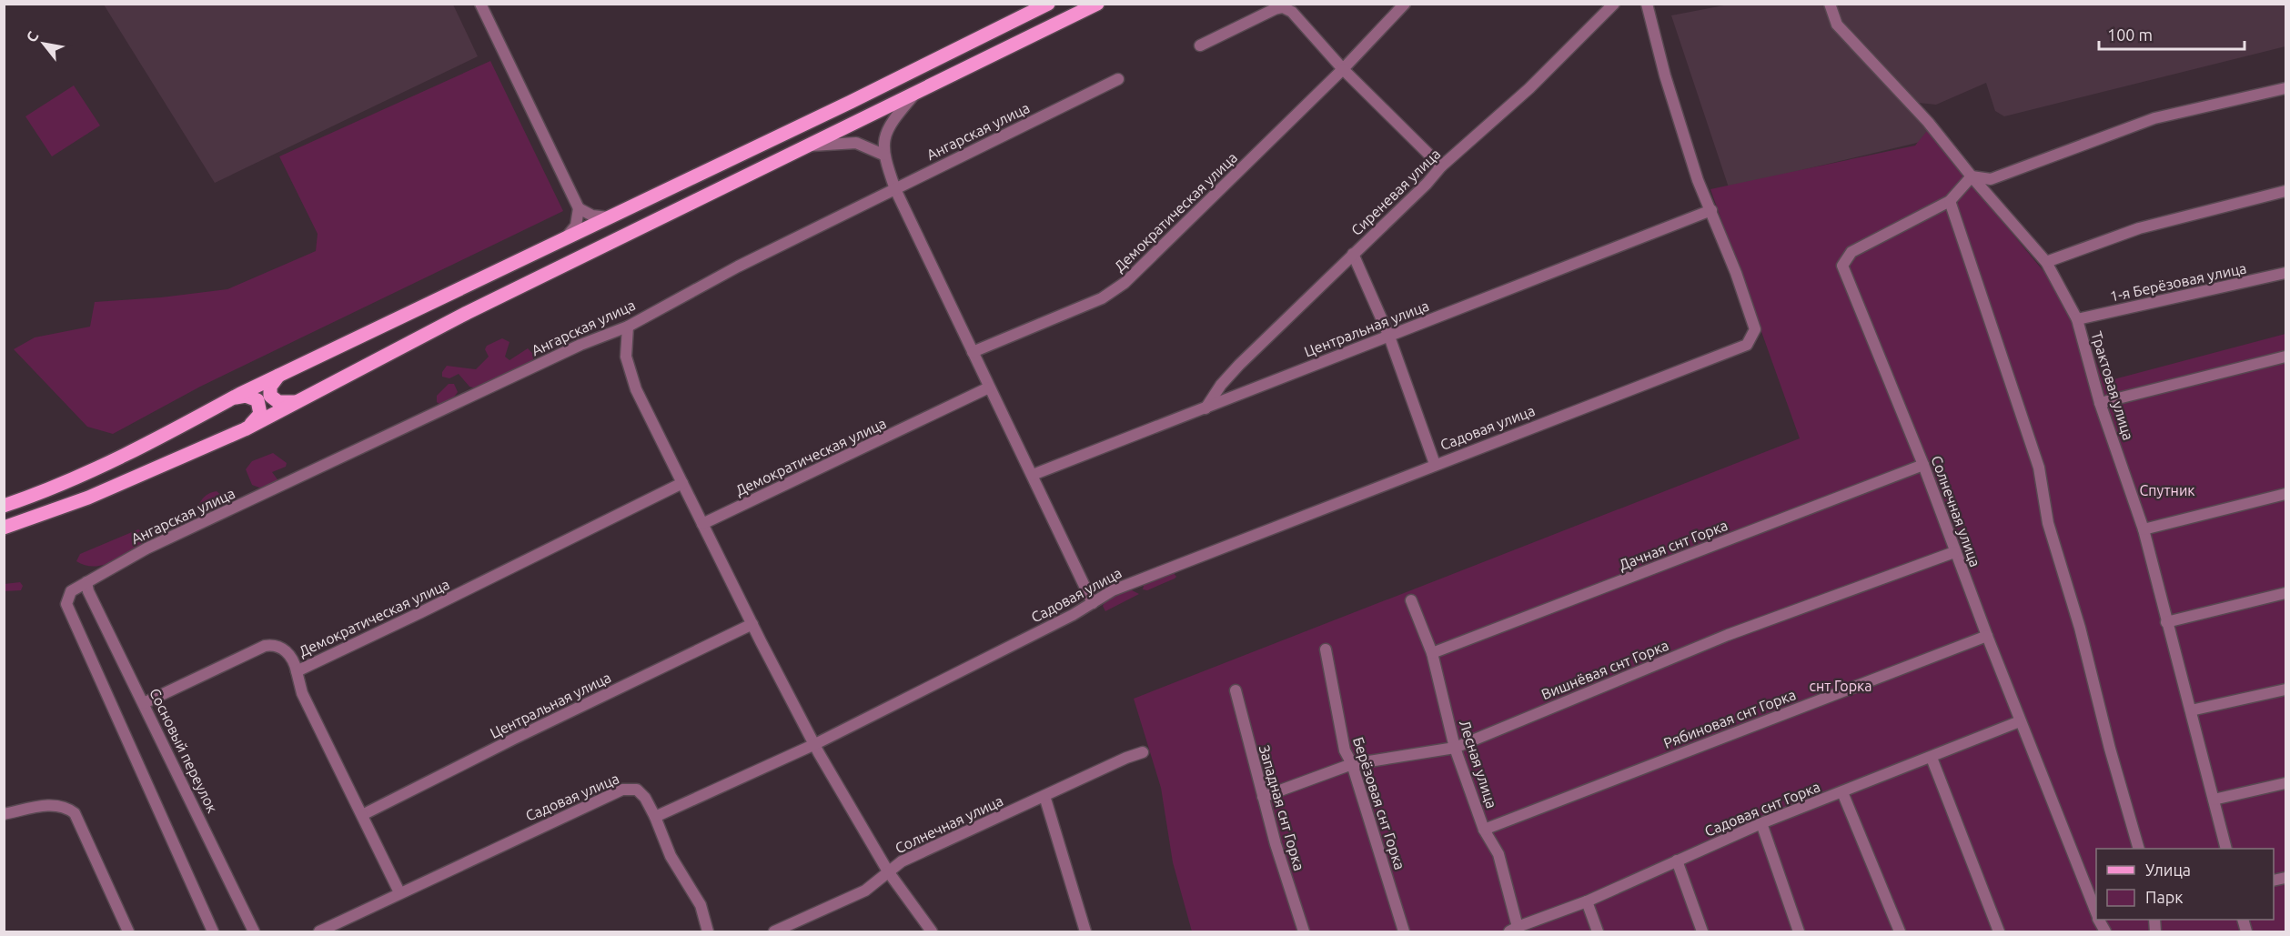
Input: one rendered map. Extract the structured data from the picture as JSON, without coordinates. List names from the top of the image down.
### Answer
{
  "streets": {
    "street": [
      "Ангарская улица",
      "Сиреневая улица",
      "Демократическая улица",
      "1-я Берёзовая улица",
      "Центральная улица",
      "Трактовая улица",
      "Садовая улица",
      "Солнечная улица",
      "Дачная снт Горка",
      "Вишнёвая снт Горка",
      "Рябиновая снт Горка",
      "Сосновый переулок",
      "Лесная улица",
      "Берёзовая снт Горка",
      "Западная снт Горка",
      "Садовая снт Горка"
    ]
  },
  "crossings": [
    ["Ангарская улица", "Сосновый переулок"],
    ["Сиреневая улица", "Центральная улица"],
    ["Демократическая улица", "Центральная улица"],
    ["Демократическая улица", "Садовая улица"],
    ["1-я Берёзовая улица", "Трактовая улица"],
    ["Центральная улица", "Садовая улица"],
    ["Трактовая улица", "Солнечная улица"],
    ["Солнечная улица", "Дачная снт Горка"],
    ["Солнечная улица", "Вишнёвая снт Горка"],
    ["Солнечная улица", "Рябиновая снт Горка"],
    ["Солнечная улица", "Садовая снт Горка"],
    ["Дачная снт Горка", "Лесная улица"],
    ["Вишнёвая снт Горка", "Лесная улица"],
    ["Вишнёвая снт Горка", "Берёзовая снт Горка"],
    ["Вишнёвая снт Горка", "Западная снт Горка"],
    ["Рябиновая снт Горка", "Лесная улица"],
    ["Лесная улица", "Садовая снт Горка"]
  ],
  "parks": ["Спутник", "снт Горка"],
  "legend": ["Улица", "Парк"],
  "scale_bar": "100 m",
  "north": "top left"
}
